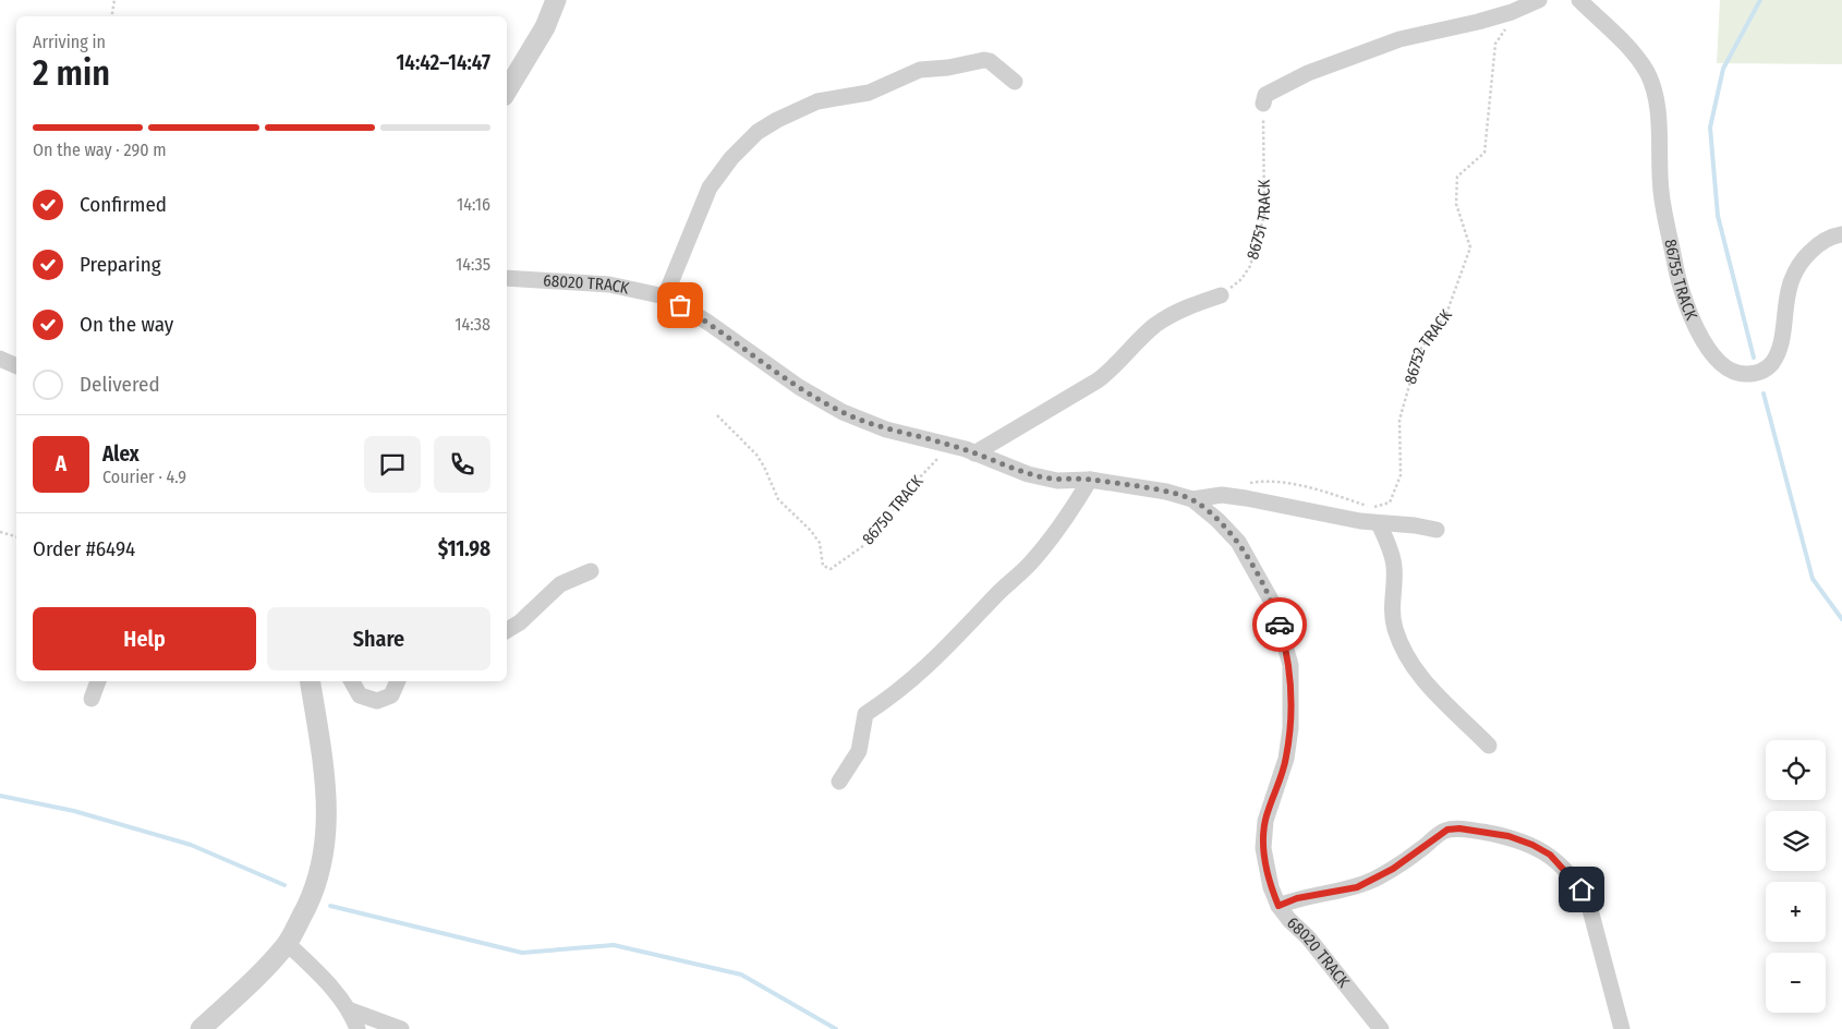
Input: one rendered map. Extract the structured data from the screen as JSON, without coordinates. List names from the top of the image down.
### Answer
{
  "streets": {
    "street": ["86755 TRACK", "68020 TRACK"],
    "path": ["86751 TRACK", "86752 TRACK", "86750 TRACK"]
  },
  "crossings": [
    ["68020 TRACK", "86750 TRACK"]
  ],
  "page": {
    "heading": ["2 min", "Arriving in", "14:42–14:47"],
    "panel": [
      "Alex",
      "Courier · 4.9",
      "Order #6494",
      "$11.98"
    ],
    "bar": "On the way · 290 m",
    "list": [
      ["Confirmed", "14:16"],
      ["Preparing", "14:35"],
      ["On the way", "14:38"],
      "Delivered"
    ],
    "round": "A",
    "buttons": ["Help", "Share"],
    "map_buttons": ["+", "−"]
  }
}
